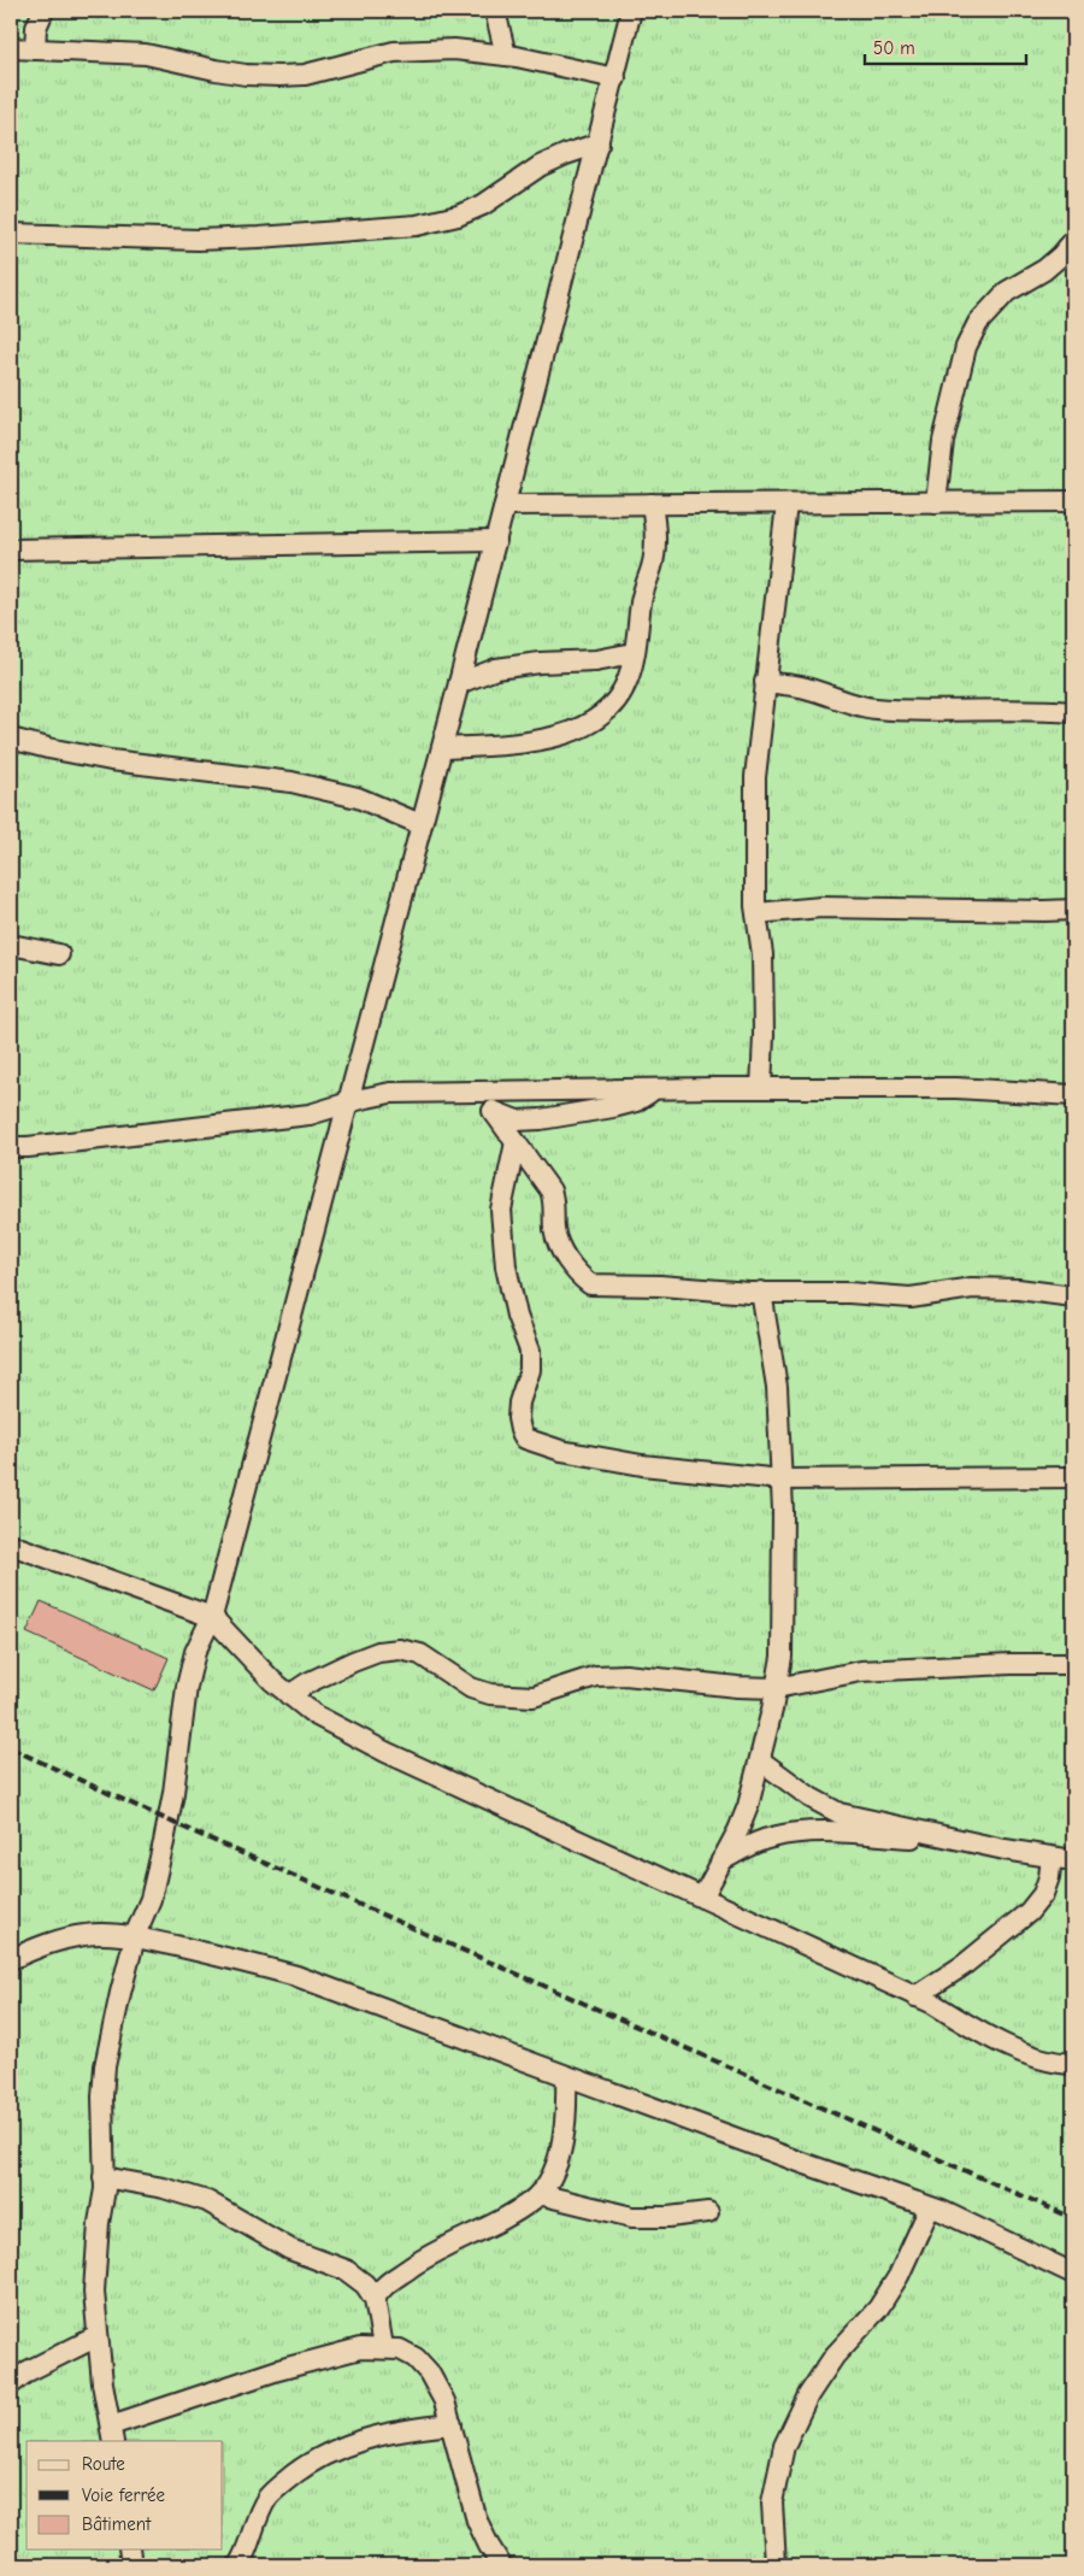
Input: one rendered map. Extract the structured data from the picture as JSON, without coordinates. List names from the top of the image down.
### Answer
{
  "legend": ["Route", "Voie ferrée", "Bâtiment"],
  "scale_bar": "50 m"
}
